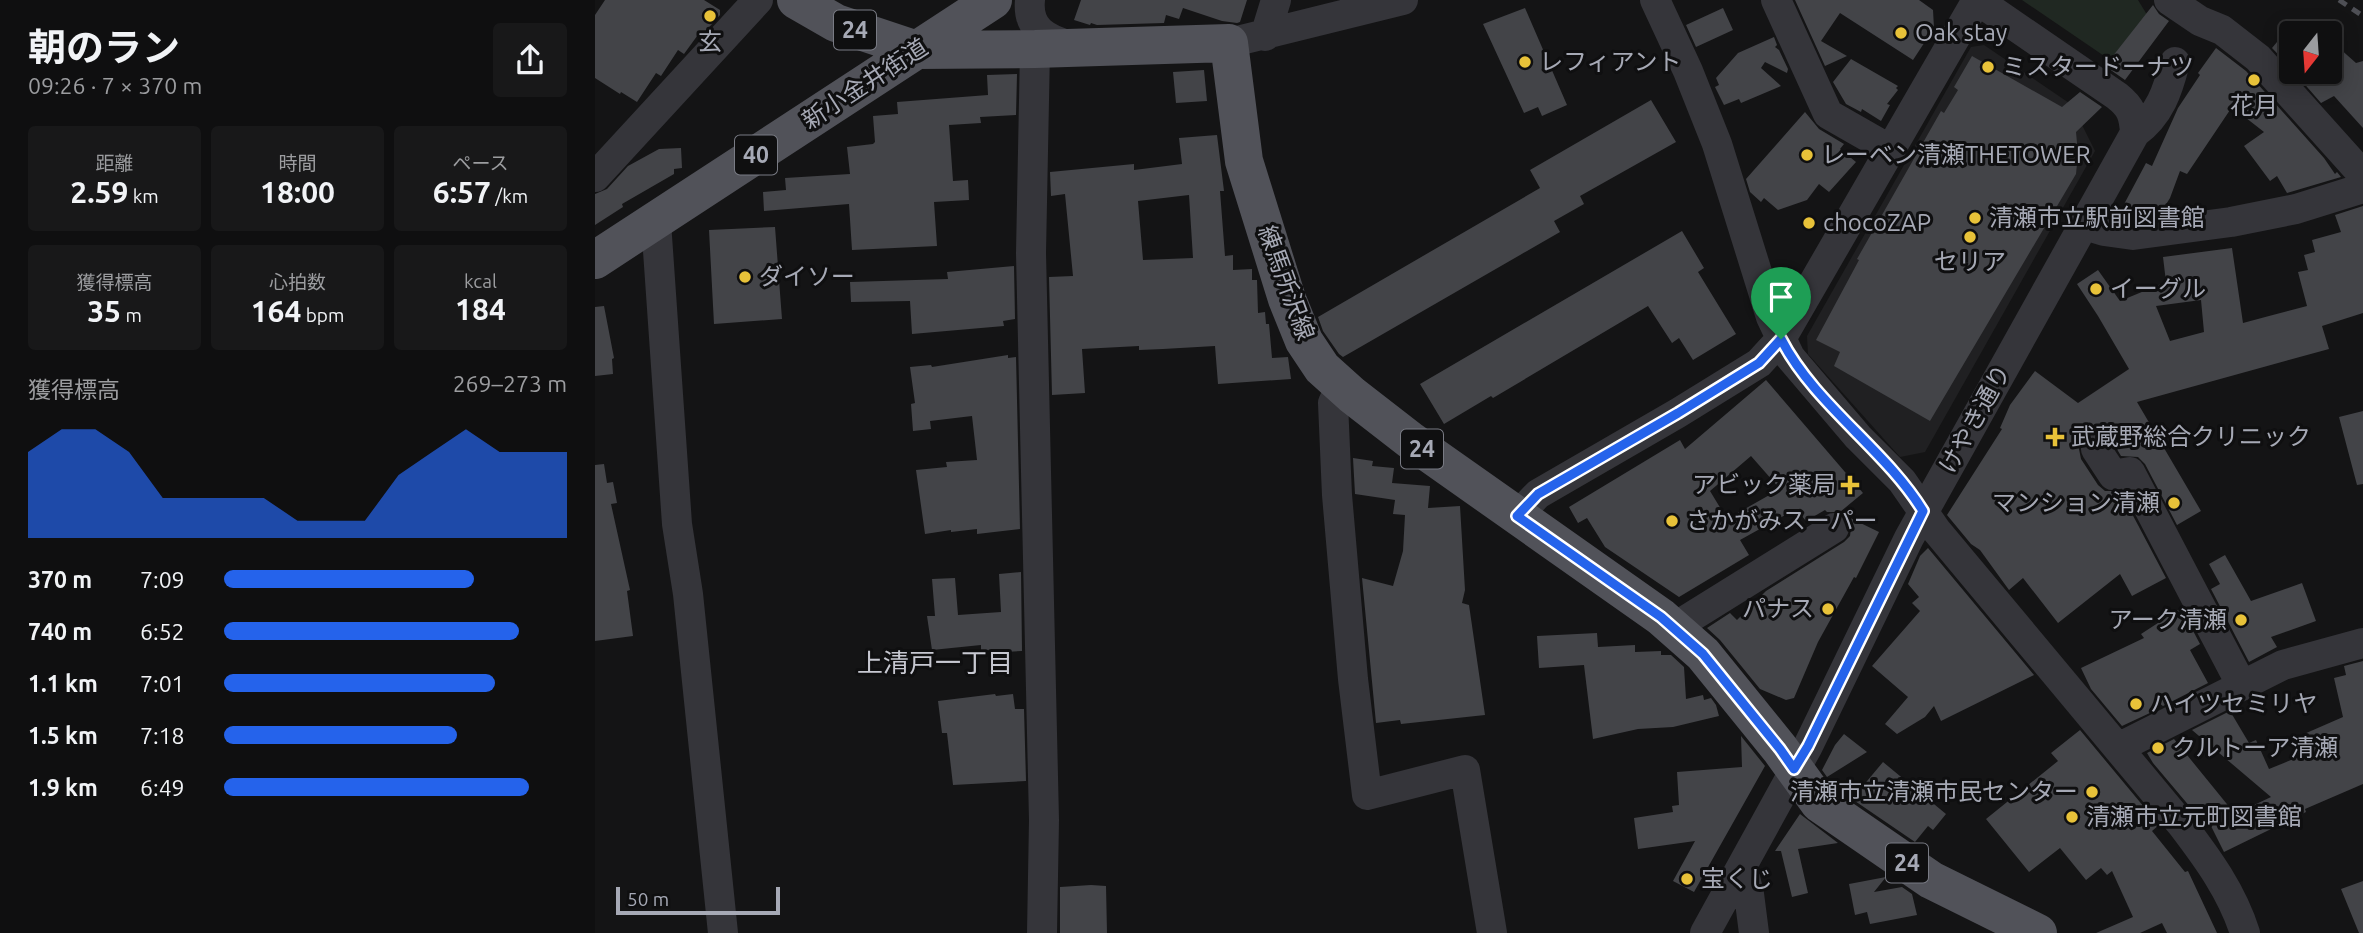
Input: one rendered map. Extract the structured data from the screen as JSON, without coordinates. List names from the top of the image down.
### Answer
{
  "streets": {
    "main road": [
      "24",
      "新小金井街道",
      "40",
      "練馬所沢線"
    ],
    "street": ["けやき通り"]
  },
  "crossings": [
    ["24", "新小金井街道"],
    ["24", "練馬所沢線"],
    ["練馬所沢線", "けやき通り"]
  ],
  "districts": ["上清戸一丁目"],
  "places": {
    "other": [
      "玄",
      "Oak stay",
      "レフィアント",
      "ミスタードーナツ",
      "花月",
      "レーベン清瀬THETOWER",
      "清瀬市立駅前図書館",
      "chocoZAP",
      "セリア",
      "ダイソー",
      "イーグル",
      "マンション清瀬",
      "さかがみスーパー",
      "パナス",
      "アーク清瀬",
      "ハイツセミリヤ",
      "クルトーア清瀬",
      "清瀬市立清瀬市民センター",
      "清瀬市立元町図書館",
      "宝くじ"
    ],
    "health": ["武蔵野総合クリニック", "アビック薬局"]
  },
  "scale_bar": "50 m",
  "north": "bottom",
  "page": {
    "heading": ["朝のラン", "09:26 · 7 × 370 m"],
    "stats": [
      ["距離", "2.59 km"],
      ["時間", "18:00"],
      ["ペース", "6:57 /km"],
      ["獲得標高", "35 m"],
      ["心拍数", "164 bpm"],
      ["kcal", "184"]
    ],
    "chart": ["獲得標高", "269–273 m"],
    "list": [
      {
        "name": "370 m",
        "note": "7:09"
      },
      {
        "name": "740 m",
        "note": "6:52"
      },
      {
        "name": "1.1 km",
        "note": "7:01"
      },
      {
        "name": "1.5 km",
        "note": "7:18"
      },
      {
        "name": "1.9 km",
        "note": "6:49"
      }
    ],
    "scale": "50 m"
  }
}
